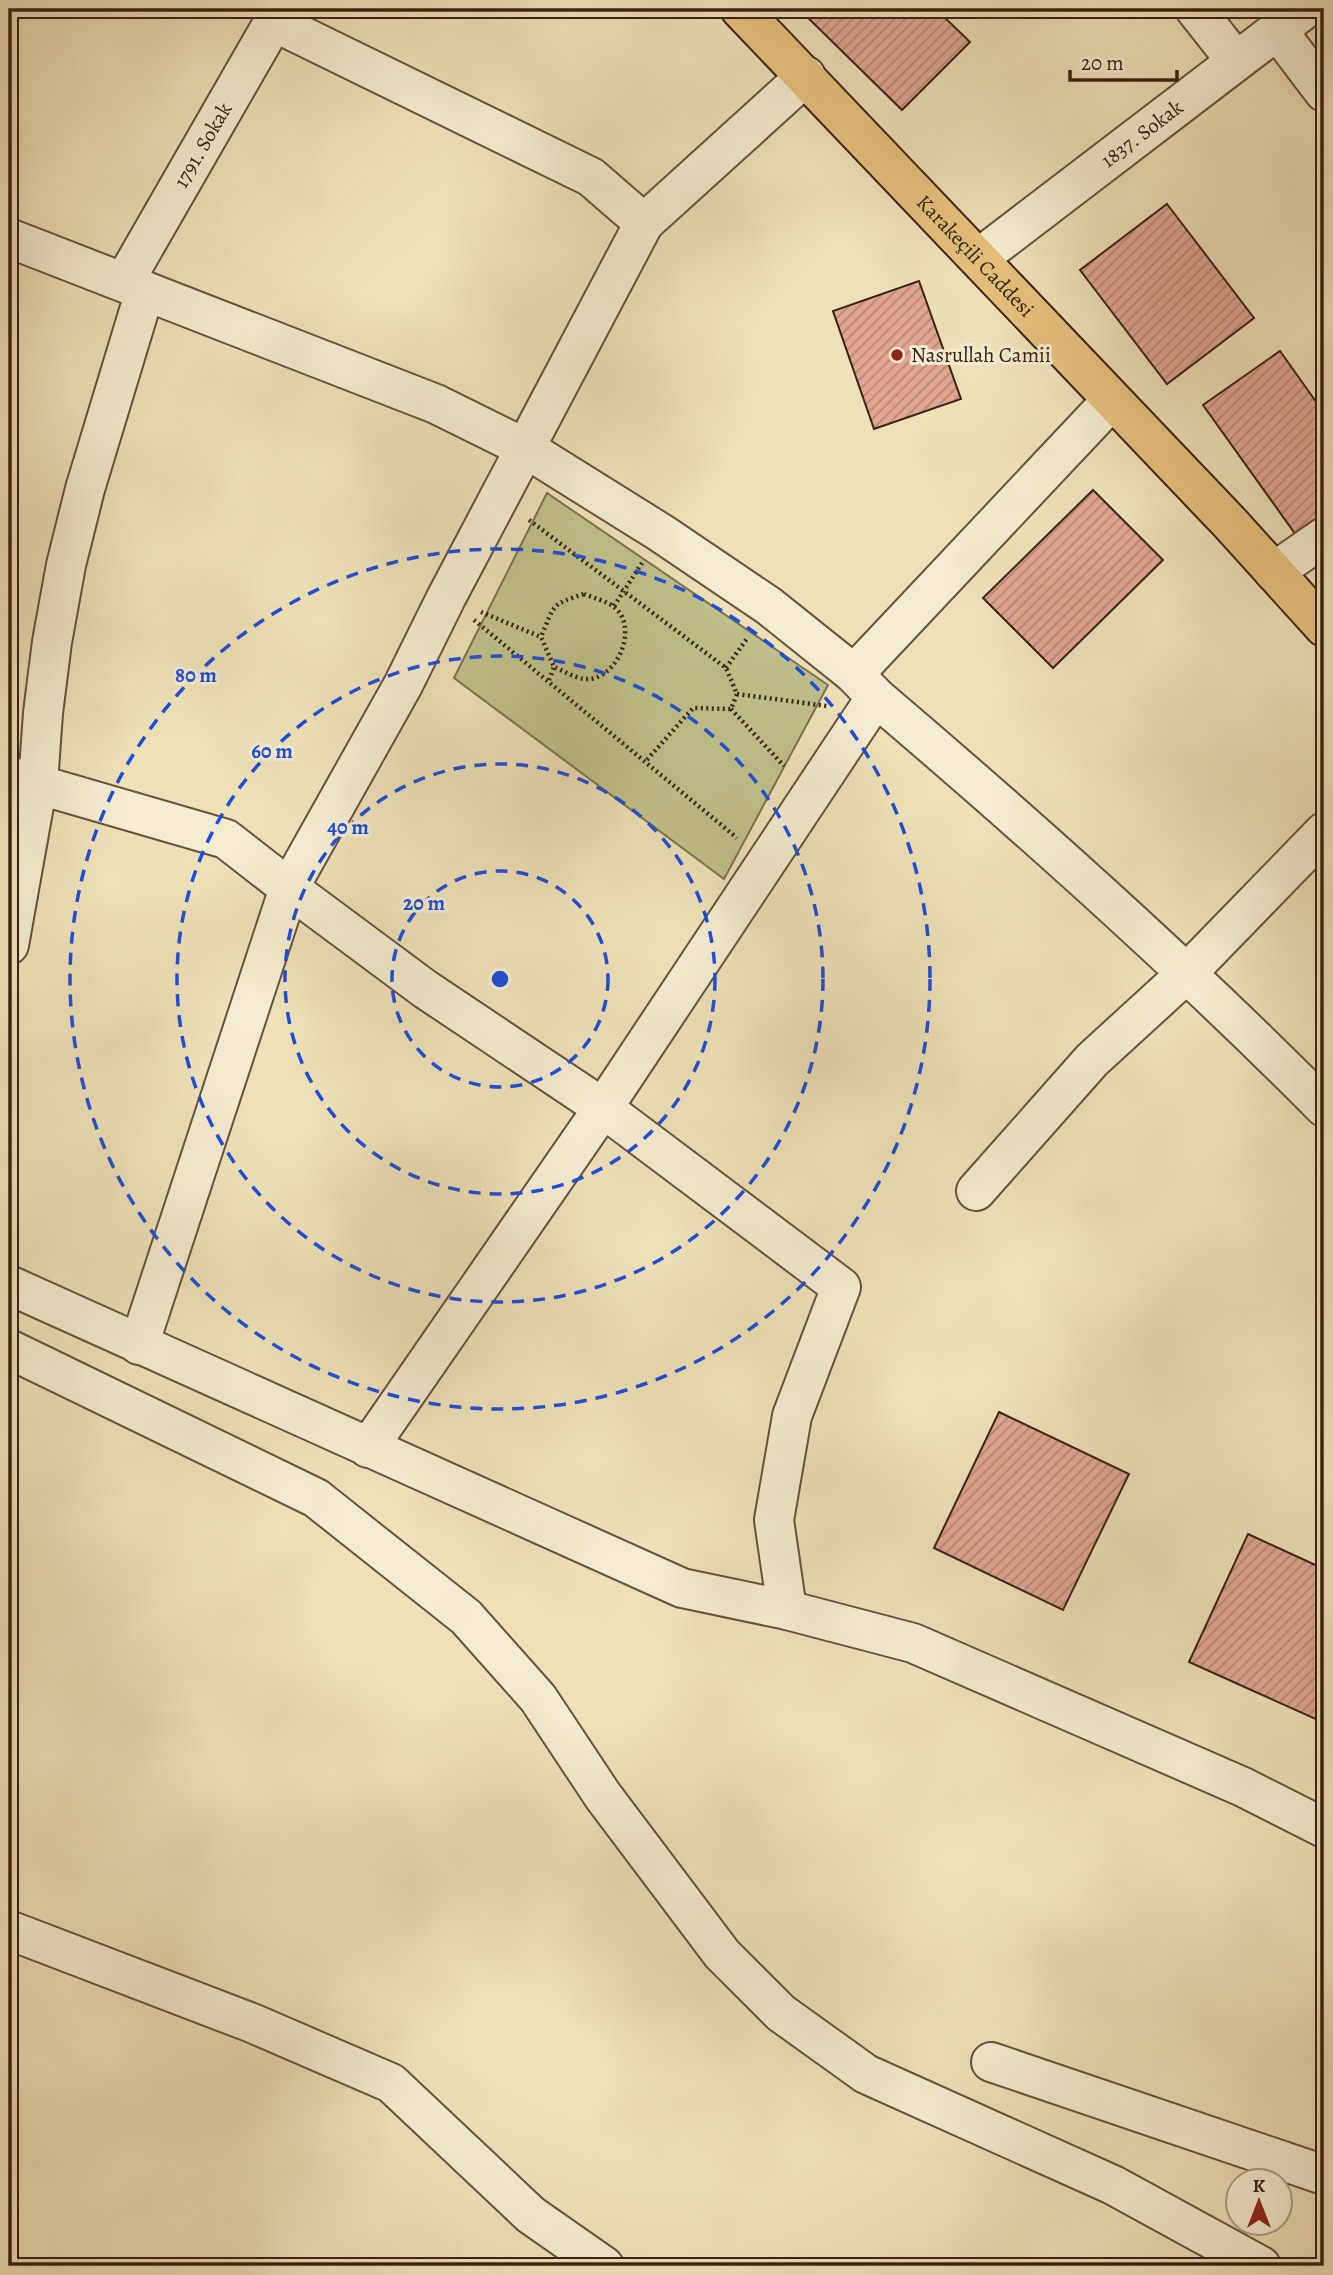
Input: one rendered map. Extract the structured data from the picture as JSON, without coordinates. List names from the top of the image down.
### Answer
{
  "streets": {
    "main road": ["Karakeçili Caddesi"],
    "street": ["1837. Sokak", "1791. Sokak"]
  },
  "crossings": [
    ["1837. Sokak", "Karakeçili Caddesi"]
  ],
  "places": ["Nasrullah Camii"],
  "scale_bar": "20 m",
  "north": "top",
  "rings": [
    "80 m",
    "60 m",
    "40 m",
    "20 m"
  ]
}
